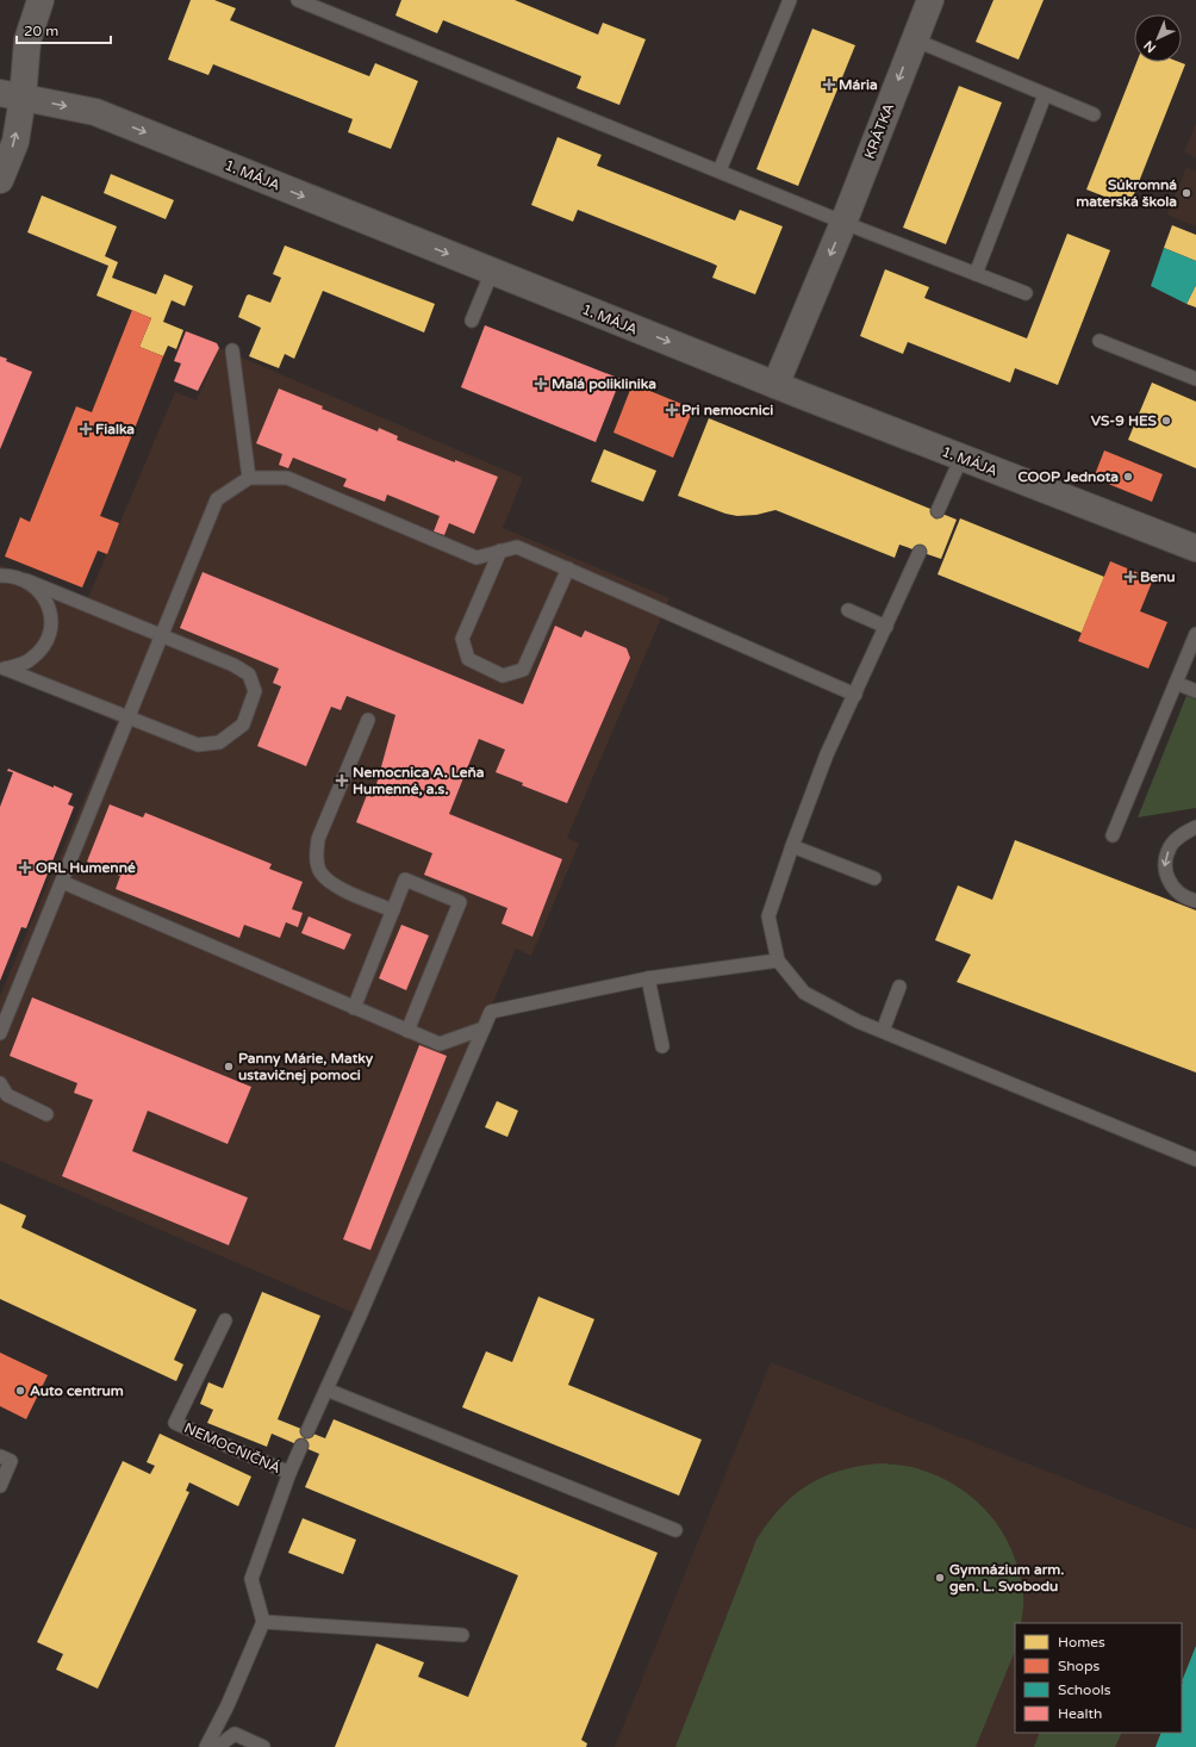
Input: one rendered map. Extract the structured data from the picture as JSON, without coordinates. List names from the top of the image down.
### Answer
{
  "streets": {
    "street": ["KRÁTKA", "1. MÁJA"],
    "lane": ["NEMOCNIČNÁ"]
  },
  "crossings": [
    ["KRÁTKA", "1. MÁJA"]
  ],
  "one_way": ["KRÁTKA", "1. MÁJA"],
  "places": {
    "health": [
      "Mária",
      "Malá poliklinika",
      "Pri nemocnici",
      "Fialka",
      "Benu",
      "Nemocnica A. Leňa Humenné, a.s.",
      "ORL Humenné"
    ],
    "other": [
      "Súkromná materská škola",
      "VS-9 HES",
      "COOP Jednota",
      "Panny Márie, Matky ustavičnej pomoci",
      "Auto centrum",
      "Gymnázium arm. gen. L. Svobodu"
    ]
  },
  "legend": [
    "Homes",
    "Shops",
    "Schools",
    "Health"
  ],
  "scale_bar": "20 m",
  "north": "bottom left"
}
